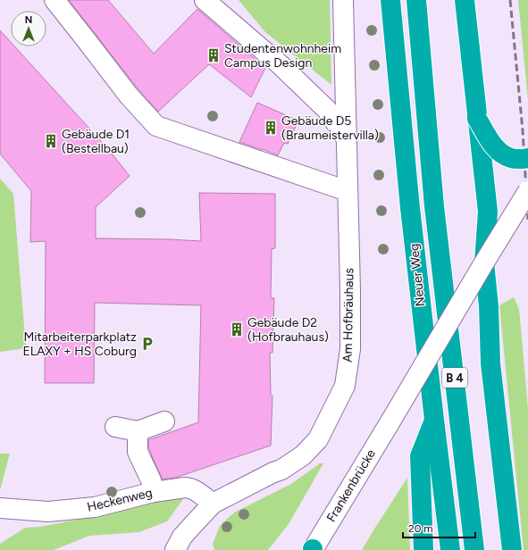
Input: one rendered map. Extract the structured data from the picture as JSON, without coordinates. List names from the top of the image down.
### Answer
{
  "streets": {
    "highway": ["Neuer Weg", "B 4"],
    "street": ["Am Hofbräuhaus", "Frankenbrücke", "Heckenweg"]
  },
  "crossings": [
    ["Am Hofbräuhaus", "Heckenweg"]
  ],
  "places": {
    "building": [
      "Studentenwohnheim Campus Design",
      "Gebäude D5 (Braumeistervilla)",
      "Gebäude D1 (Bestellbau)",
      "Gebäude D2 (Hofbrauhaus)"
    ],
    "parking": ["Mitarbeiterparkplatz ELAXY + HS Coburg"]
  },
  "scale_bar": "20 m",
  "north": "top"
}
